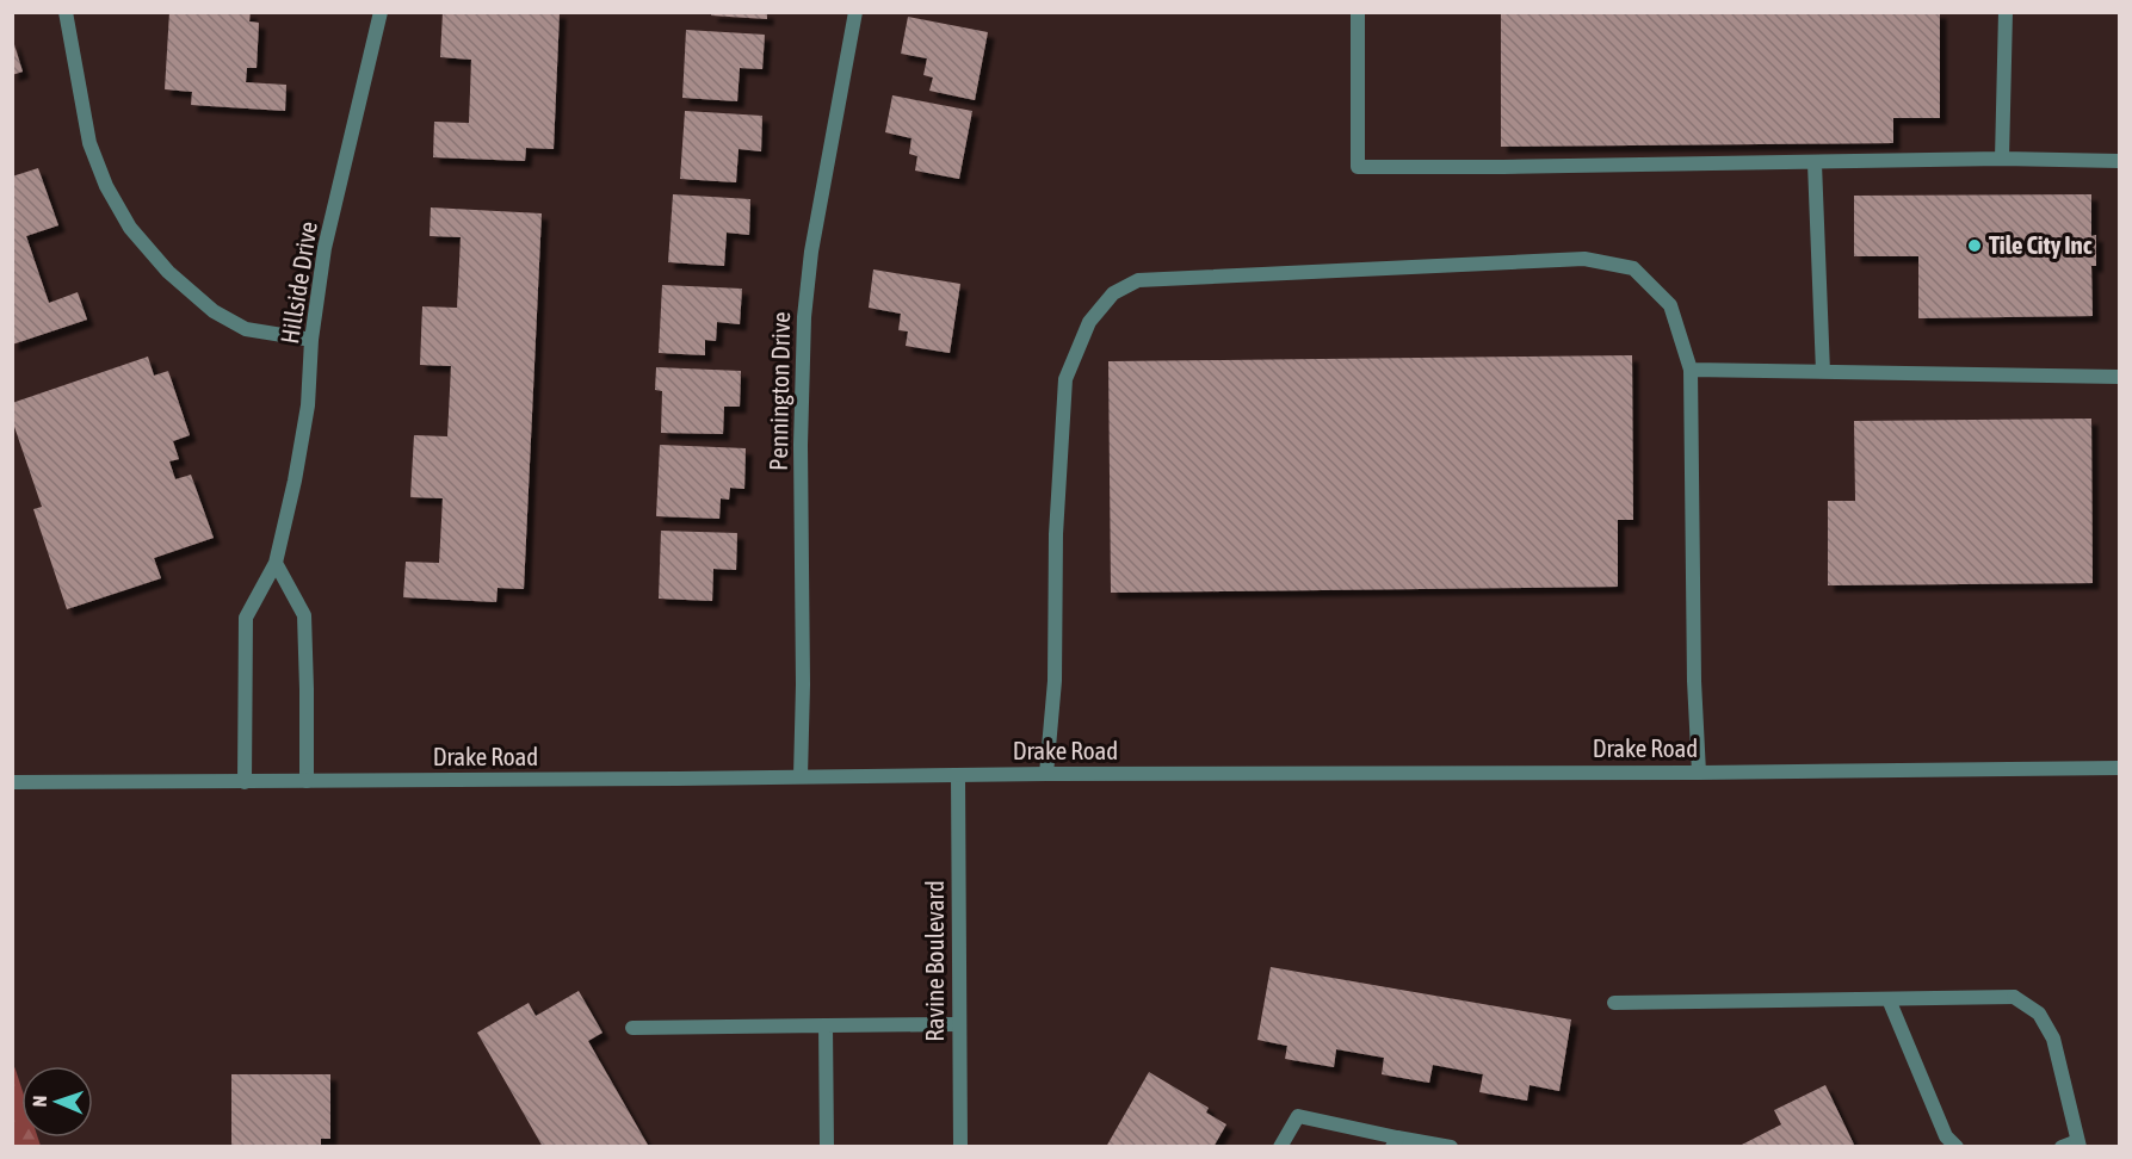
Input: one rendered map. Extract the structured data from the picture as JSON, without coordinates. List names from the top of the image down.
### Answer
{
  "streets": {
    "street": [
      "Hillside Drive",
      "Pennington Drive",
      "Drake Road",
      "Ravine Boulevard"
    ]
  },
  "crossings": [
    ["Hillside Drive", "Drake Road"],
    ["Pennington Drive", "Drake Road"],
    ["Drake Road", "Ravine Boulevard"]
  ],
  "places": ["Tile City Inc"],
  "north": "left"
}
